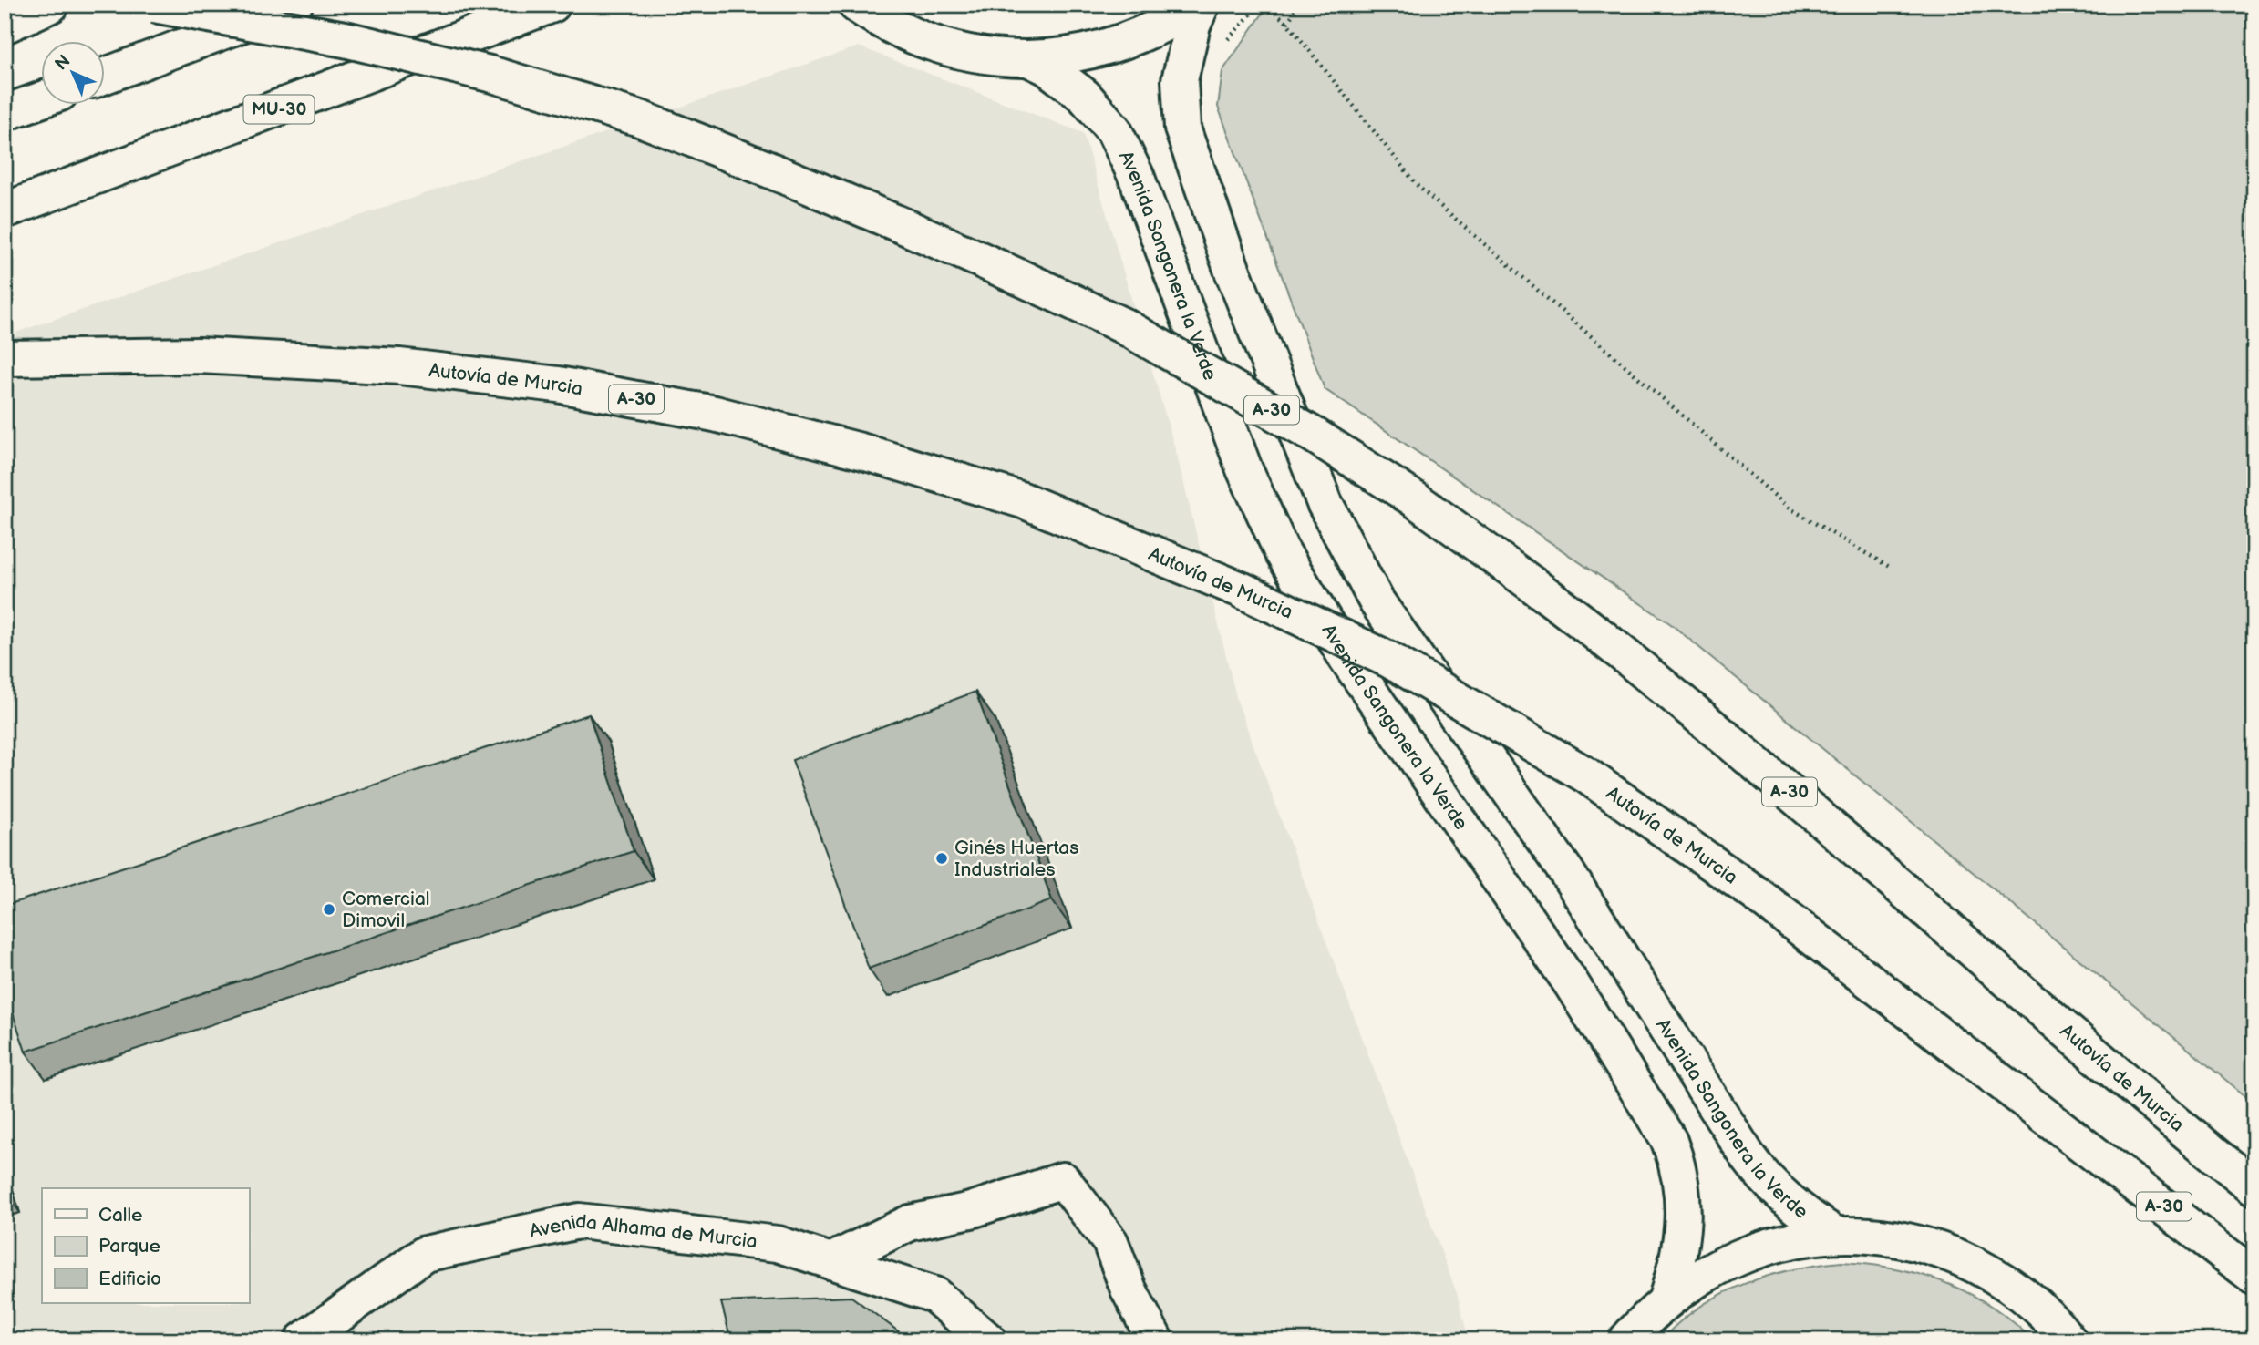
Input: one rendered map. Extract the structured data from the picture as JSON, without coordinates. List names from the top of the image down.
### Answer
{
  "streets": {
    "main road": [
      "MU-30",
      "Avenida Sangonera la Verde",
      "Autovía de Murcia",
      "A-30",
      "Avenida Alhama de Murcia"
    ]
  },
  "places": ["Ginés Huertas Industriales", "Comercial Dimovil"],
  "legend": ["Calle", "Parque", "Edificio"],
  "north": "top left"
}
